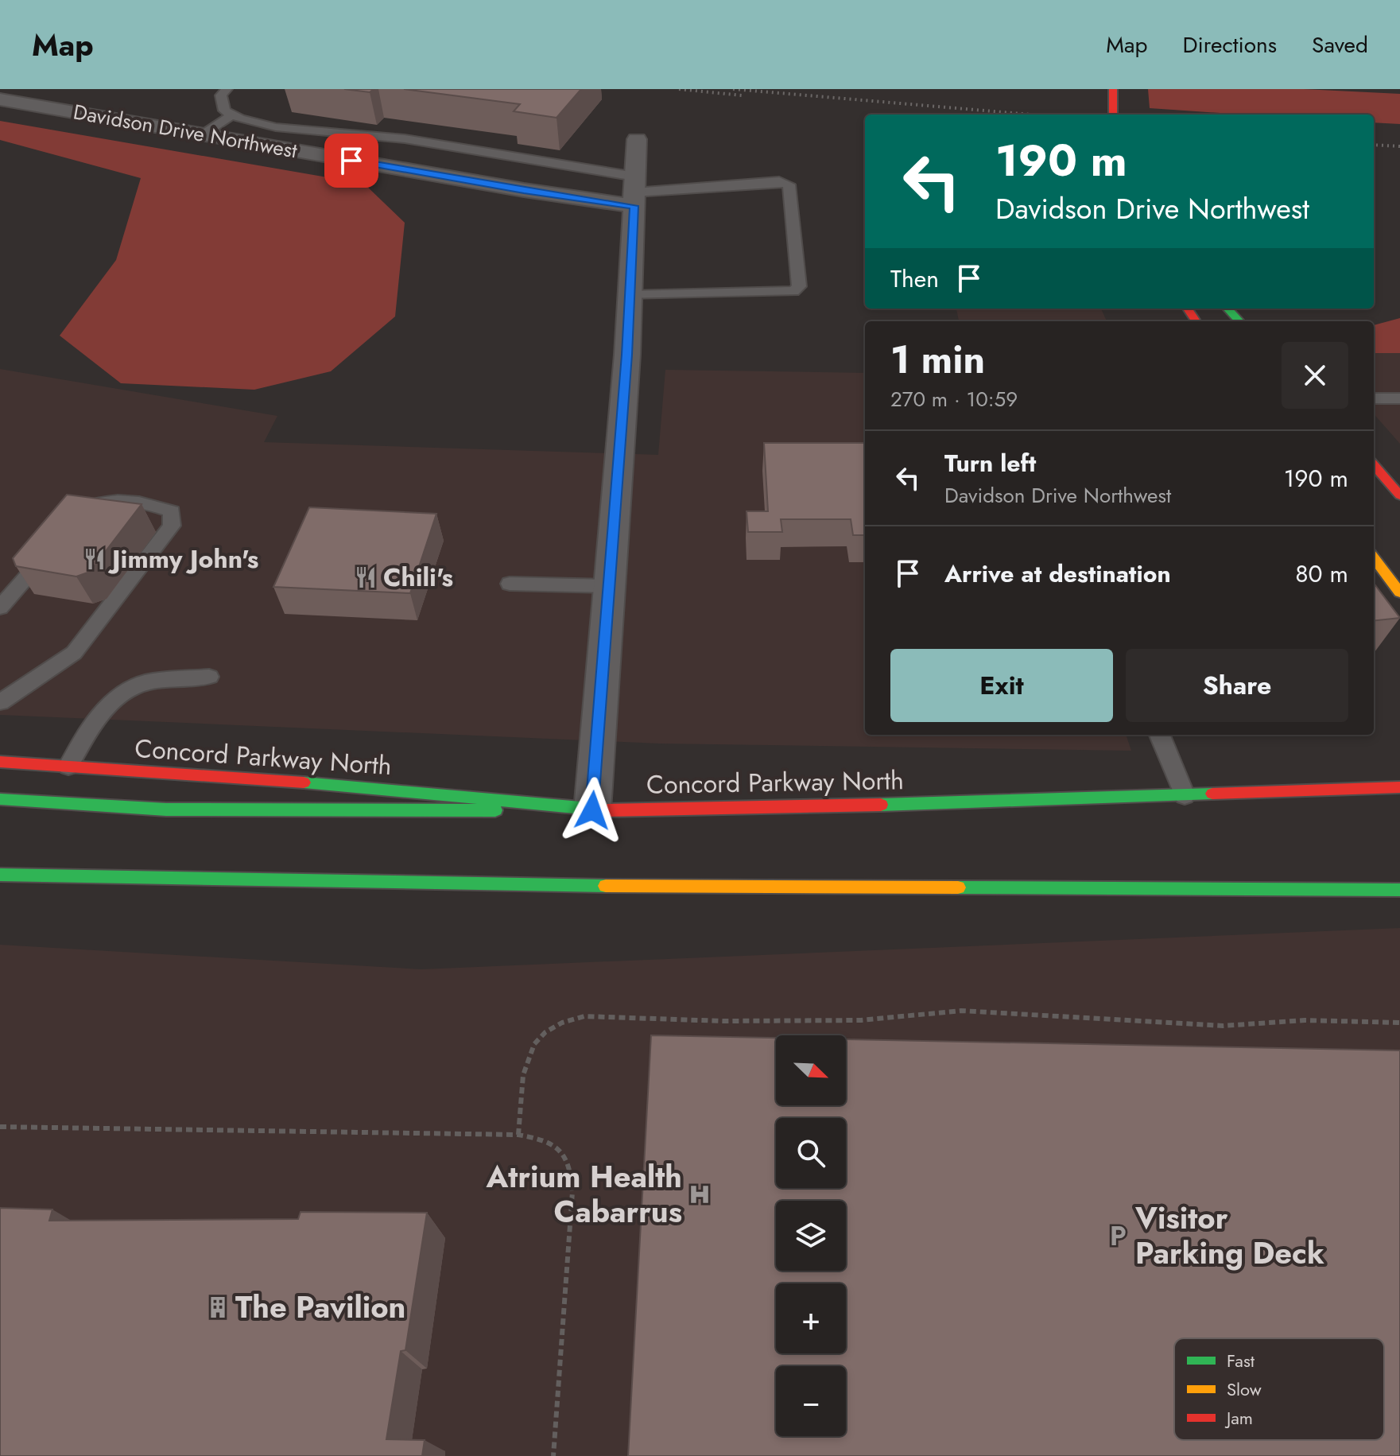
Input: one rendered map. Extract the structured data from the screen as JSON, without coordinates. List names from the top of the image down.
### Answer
{
  "streets": {
    "main road": ["Concord Parkway North"],
    "street": ["Davidson Drive Northwest"]
  },
  "places": {
    "restaurant": ["Jimmy John's", "Chili's"],
    "hospital": ["Atrium Health Cabarrus"],
    "parking": ["Visitor Parking Deck"],
    "building": ["The Pavilion"]
  },
  "legend": ["Fast", "Slow", "Jam"],
  "north": "bottom right",
  "page": {
    "header": "Map",
    "nav": ["Map", "Directions", "Saved"],
    "turn": ["190 m", "Davidson Drive Northwest"],
    "then": "Then",
    "heading": ["1 min", "270 m · 10:59"],
    "list": [
      {
        "name": "Turn left",
        "note": "Davidson Drive Northwest",
        "value": "190 m"
      },
      {
        "name": "Arrive at destination",
        "value": "80 m"
      }
    ],
    "buttons": ["Exit", "Share"],
    "map_buttons": ["+", "−"]
  }
}
